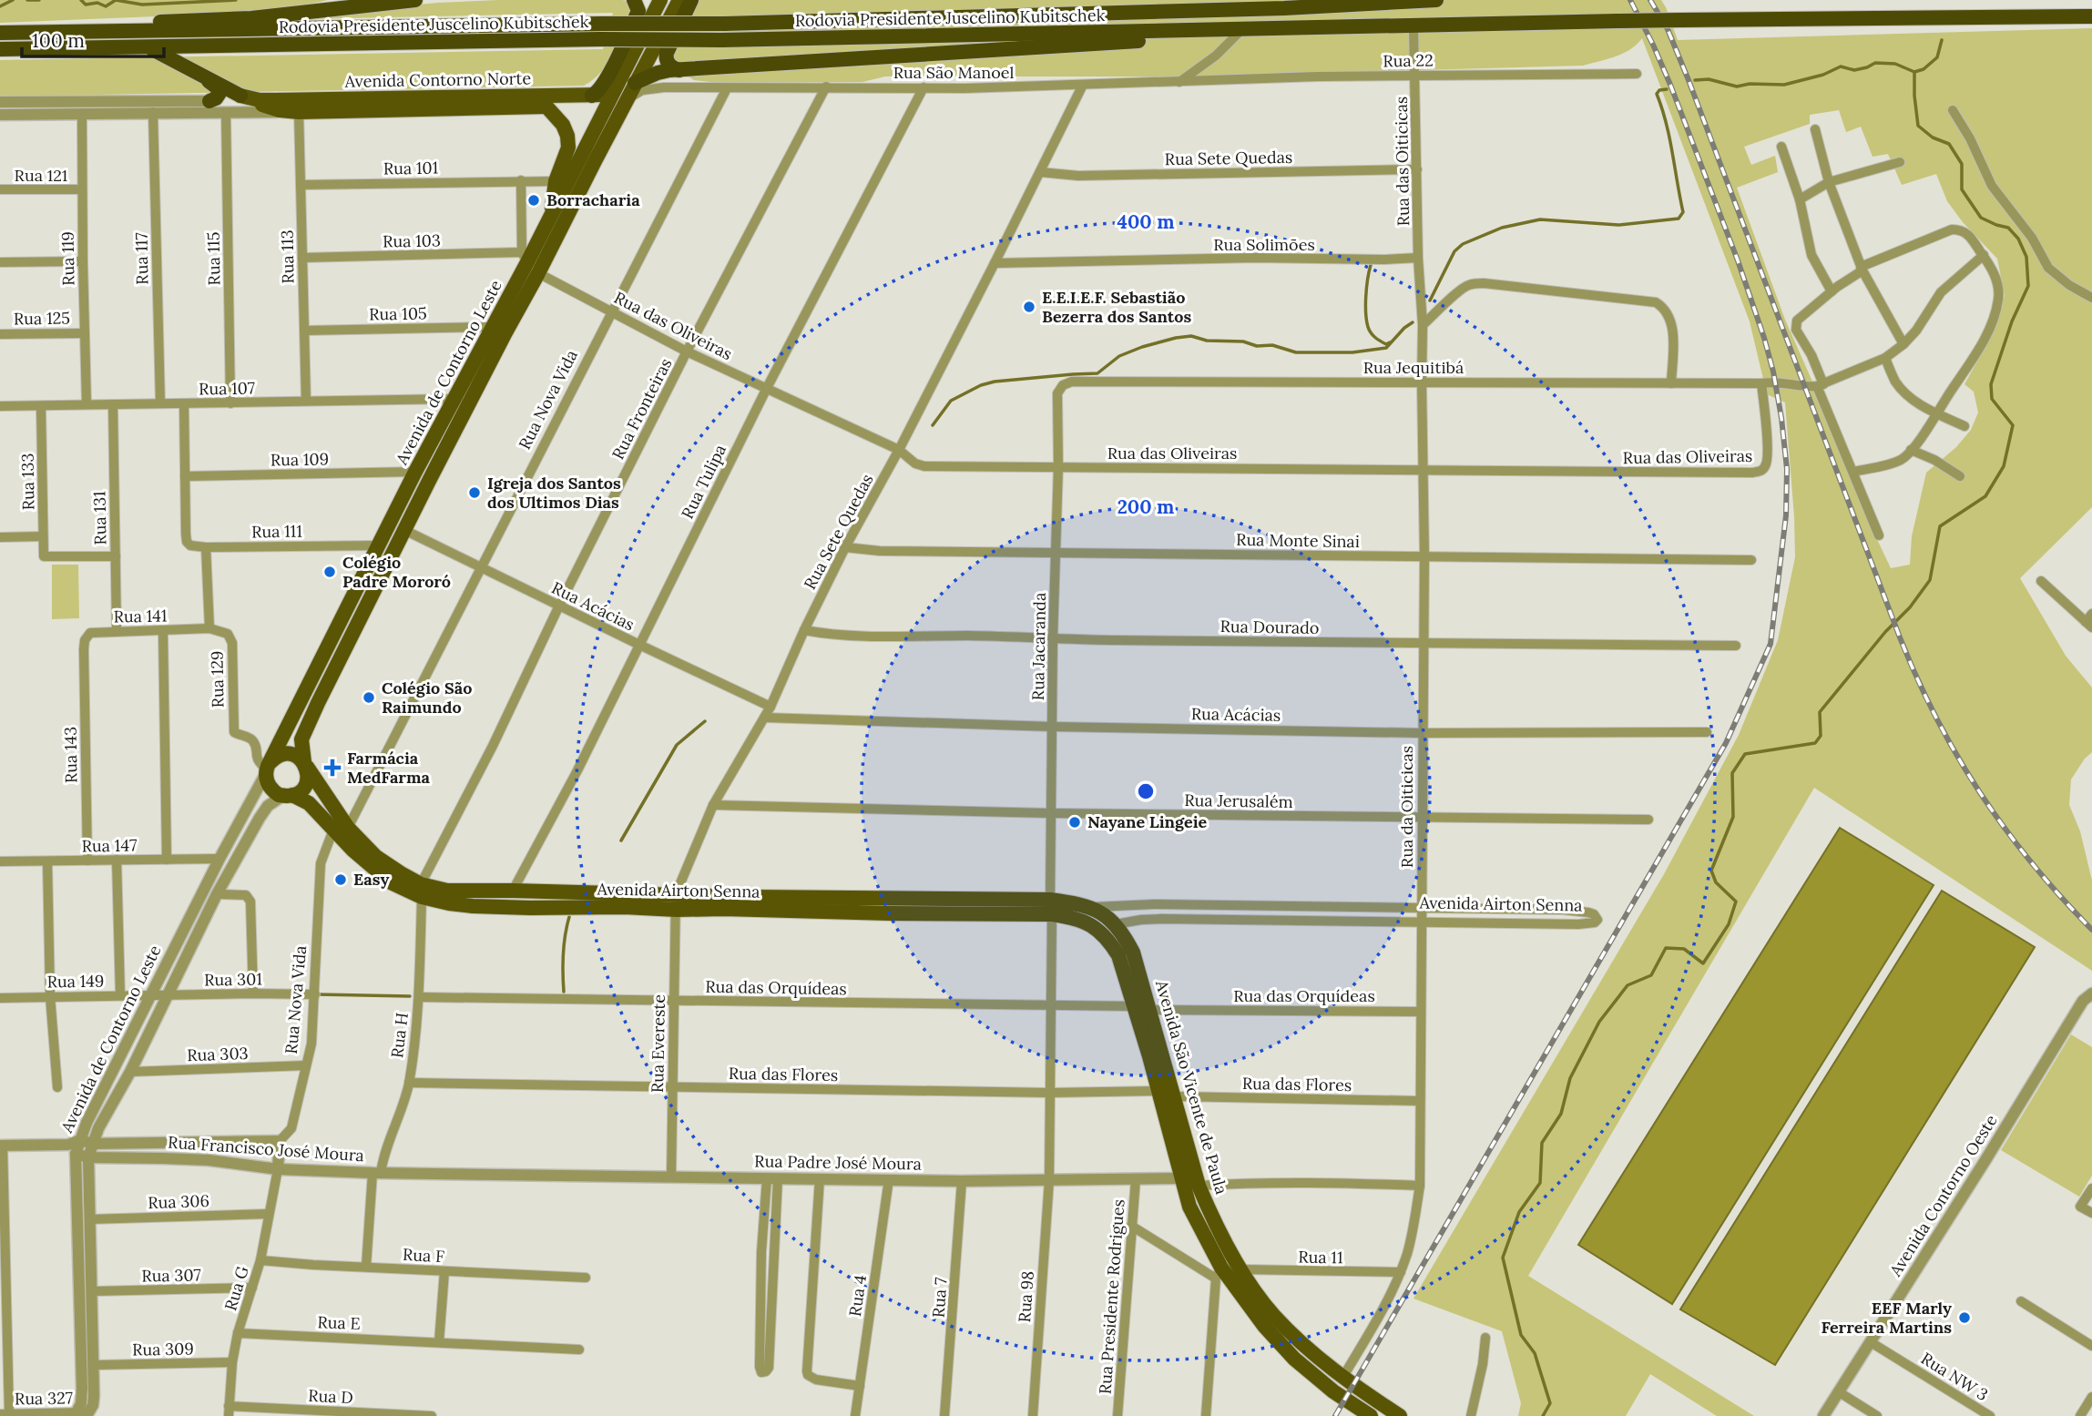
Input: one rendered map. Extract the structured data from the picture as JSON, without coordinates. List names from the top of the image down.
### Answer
{
  "streets": {
    "highway": ["Rodovia Presidente Juscelino Kubitschek"],
    "main road": [
      "Avenida Contorno Norte",
      "Avenida de Contorno Leste",
      "Avenida Airton Senna",
      "Avenida São Vicente de Paula"
    ],
    "street": [
      "Rua 22",
      "Rua São Manoel",
      "Rua Sete Quedas",
      "Rua das Oiticicas",
      "Rua 101",
      "Rua 121",
      "Rua 103",
      "Rua Solimões",
      "Rua 113",
      "Rua 119",
      "Rua 117",
      "Rua 115",
      "Rua 105",
      "Rua 125",
      "Rua das Oliveiras",
      "Rua Jequitibá",
      "Rua 107",
      "Rua Nova Vida",
      "Rua Fronteiras",
      "Rua 109",
      "Rua 133",
      "Rua Tulipa",
      "Rua 131",
      "Rua 111",
      "Rua Monte Sinai",
      "Rua Acácias",
      "Rua 141",
      "Rua Dourado",
      "Rua Jacaranda",
      "Rua 129",
      "Rua 143",
      "Rua Jerusalém",
      "Rua da Oiticicas",
      "Rua 147",
      "Rua 301",
      "Rua 149",
      "Rua das Orquídeas",
      "Rua H",
      "Rua Evereste",
      "Rua 303",
      "Rua das Flores",
      "Rua Francisco José Moura",
      "Rua Padre José Moura",
      "Avenida Contorno Oeste",
      "Rua 306",
      "Rua F",
      "Rua 11",
      "Rua 307",
      "Rua G",
      "Rua 4",
      "Rua 98",
      "Rua Presidente Rodrigues",
      "Rua 7",
      "Rua E",
      "Rua 309",
      "Rua NW 3",
      "Rua D",
      "Rua 327"
    ]
  },
  "crossings": [
    ["Rodovia Presidente Juscelino Kubitschek", "Rua das Oiticicas"],
    ["Rua 22", "Rua São Manoel"],
    ["Rua 22", "Rua das Oiticicas"],
    ["Rua São Manoel", "Avenida Contorno Norte"],
    ["Rua São Manoel", "Rua Sete Quedas"],
    ["Rua São Manoel", "Avenida de Contorno Leste"],
    ["Rua São Manoel", "Rua Nova Vida"],
    ["Rua São Manoel", "Rua Fronteiras"],
    ["Rua São Manoel", "Rua Tulipa"],
    ["Avenida Contorno Norte", "Avenida de Contorno Leste"],
    ["Rua Sete Quedas", "Rua das Oiticicas"],
    ["Rua Sete Quedas", "Rua Solimões"],
    ["Rua Sete Quedas", "Rua das Oliveiras"],
    ["Rua Sete Quedas", "Rua Monte Sinai"],
    ["Rua Sete Quedas", "Rua Acácias"],
    ["Rua Sete Quedas", "Rua Dourado"],
    ["Rua Sete Quedas", "Rua Jerusalém"],
    ["Rua Sete Quedas", "Avenida Airton Senna"],
    ["Rua Sete Quedas", "Rua Evereste"],
    ["Rua das Oiticicas", "Rua Solimões"],
    ["Rua das Oiticicas", "Rua da Oiticicas"],
    ["Rua 101", "Rua 113"],
    ["Rua 101", "Avenida de Contorno Leste"],
    ["Rua 121", "Rua 119"],
    ["Rua 103", "Rua 113"],
    ["Rua 103", "Avenida de Contorno Leste"],
    ["Rua Solimões", "Rua da Oiticicas"],
    ["Rua 113", "Rua 105"],
    ["Rua 113", "Rua 107"],
    ["Rua 119", "Rua 125"],
    ["Rua 119", "Rua 107"],
    ["Rua 117", "Rua 107"],
    ["Rua 115", "Rua 107"],
    ["Rua 105", "Avenida de Contorno Leste"],
    ["Rua das Oliveiras", "Rua Jequitibá"],
    ["Rua das Oliveiras", "Avenida de Contorno Leste"],
    ["Rua das Oliveiras", "Rua Nova Vida"],
    ["Rua das Oliveiras", "Rua Fronteiras"],
    ["Rua das Oliveiras", "Rua Tulipa"],
    ["Rua das Oliveiras", "Rua Jacaranda"],
    ["Rua das Oliveiras", "Rua da Oiticicas"],
    ["Rua Jequitibá", "Rua Jacaranda"],
    ["Rua Jequitibá", "Rua da Oiticicas"],
    ["Avenida de Contorno Leste", "Rua 107"],
    ["Avenida de Contorno Leste", "Rua 109"],
    ["Avenida de Contorno Leste", "Rua 111"],
    ["Avenida de Contorno Leste", "Rua Acácias"],
    ["Avenida de Contorno Leste", "Rua 129"],
    ["Avenida de Contorno Leste", "Rua 147"],
    ["Avenida de Contorno Leste", "Avenida Airton Senna"],
    ["Avenida de Contorno Leste", "Rua 301"],
    ["Avenida de Contorno Leste", "Rua 149"],
    ["Avenida de Contorno Leste", "Rua 303"],
    ["Avenida de Contorno Leste", "Rua Francisco José Moura"],
    ["Avenida de Contorno Leste", "Rua 306"],
    ["Avenida de Contorno Leste", "Rua 307"],
    ["Avenida de Contorno Leste", "Rua 309"],
    ["Avenida de Contorno Leste", "Rua 327"],
    ["Rua 107", "Rua 133"],
    ["Rua 107", "Rua 131"],
    ["Rua Nova Vida", "Rua Acácias"],
    ["Rua Nova Vida", "Avenida Airton Senna"],
    ["Rua Nova Vida", "Rua 301"],
    ["Rua Nova Vida", "Rua 303"],
    ["Rua Nova Vida", "Rua Francisco José Moura"],
    ["Rua Nova Vida", "Rua G"],
    ["Rua Fronteiras", "Rua Acácias"],
    ["Rua Fronteiras", "Avenida Airton Senna"],
    ["Rua Fronteiras", "Rua H"],
    ["Rua 133", "Rua 131"],
    ["Rua Tulipa", "Rua Acácias"],
    ["Rua Tulipa", "Avenida Airton Senna"],
    ["Rua 131", "Rua 141"],
    ["Rua 111", "Rua 129"],
    ["Rua Monte Sinai", "Rua Jacaranda"],
    ["Rua Monte Sinai", "Rua da Oiticicas"],
    ["Rua Acácias", "Rua Jacaranda"],
    ["Rua Acácias", "Rua da Oiticicas"],
    ["Rua 141", "Rua 129"],
    ["Rua 141", "Rua 143"],
    ["Rua Dourado", "Rua Jacaranda"],
    ["Rua Dourado", "Rua da Oiticicas"],
    ["Rua Jacaranda", "Rua Jerusalém"],
    ["Rua Jacaranda", "Avenida Airton Senna"],
    ["Rua Jacaranda", "Rua das Orquídeas"],
    ["Rua Jacaranda", "Rua das Flores"],
    ["Rua Jacaranda", "Rua Padre José Moura"],
    ["Rua Jacaranda", "Rua 98"],
    ["Rua 129", "Avenida Airton Senna"],
    ["Rua 143", "Rua 147"],
    ["Rua Jerusalém", "Rua da Oiticicas"],
    ["Rua da Oiticicas", "Avenida Airton Senna"],
    ["Rua da Oiticicas", "Rua das Orquídeas"],
    ["Rua da Oiticicas", "Rua das Flores"],
    ["Rua da Oiticicas", "Avenida São Vicente de Paula"],
    ["Rua da Oiticicas", "Rua 11"],
    ["Avenida Airton Senna", "Rua H"],
    ["Avenida Airton Senna", "Rua Evereste"],
    ["Avenida Airton Senna", "Avenida São Vicente de Paula"],
    ["Rua 301", "Rua 149"],
    ["Rua das Orquídeas", "Rua H"],
    ["Rua das Orquídeas", "Rua Evereste"],
    ["Rua das Orquídeas", "Avenida São Vicente de Paula"],
    ["Rua H", "Rua das Flores"],
    ["Rua H", "Rua Francisco José Moura"],
    ["Rua H", "Rua F"],
    ["Rua Evereste", "Rua das Flores"],
    ["Rua Evereste", "Rua Padre José Moura"],
    ["Rua das Flores", "Avenida São Vicente de Paula"],
    ["Avenida São Vicente de Paula", "Rua Padre José Moura"],
    ["Avenida São Vicente de Paula", "Rua 11"],
    ["Rua Francisco José Moura", "Rua Padre José Moura"],
    ["Rua Francisco José Moura", "Rua G"],
    ["Rua Padre José Moura", "Rua 4"],
    ["Rua Padre José Moura", "Rua 98"],
    ["Rua Padre José Moura", "Rua Presidente Rodrigues"],
    ["Rua Padre José Moura", "Rua 7"],
    ["Avenida Contorno Oeste", "Rua NW 3"],
    ["Rua 306", "Rua G"],
    ["Rua F", "Rua G"],
    ["Rua 307", "Rua G"],
    ["Rua G", "Rua E"],
    ["Rua G", "Rua 309"],
    ["Rua G", "Rua D"]
  ],
  "places": {
    "other": [
      "Borracharia",
      "E.E.I.E.F. Sebastião Bezerra dos Santos",
      "Igreja dos Santos dos Ultimos Dias",
      "Colégio Padre Mororó",
      "Colégio São Raimundo",
      "Nayane Lingeie",
      "Easy",
      "EEF Marly Ferreira Martins"
    ],
    "health": ["Farmácia MedFarma"]
  },
  "scale_bar": "100 m",
  "rings": ["400 m", "200 m"]
}
